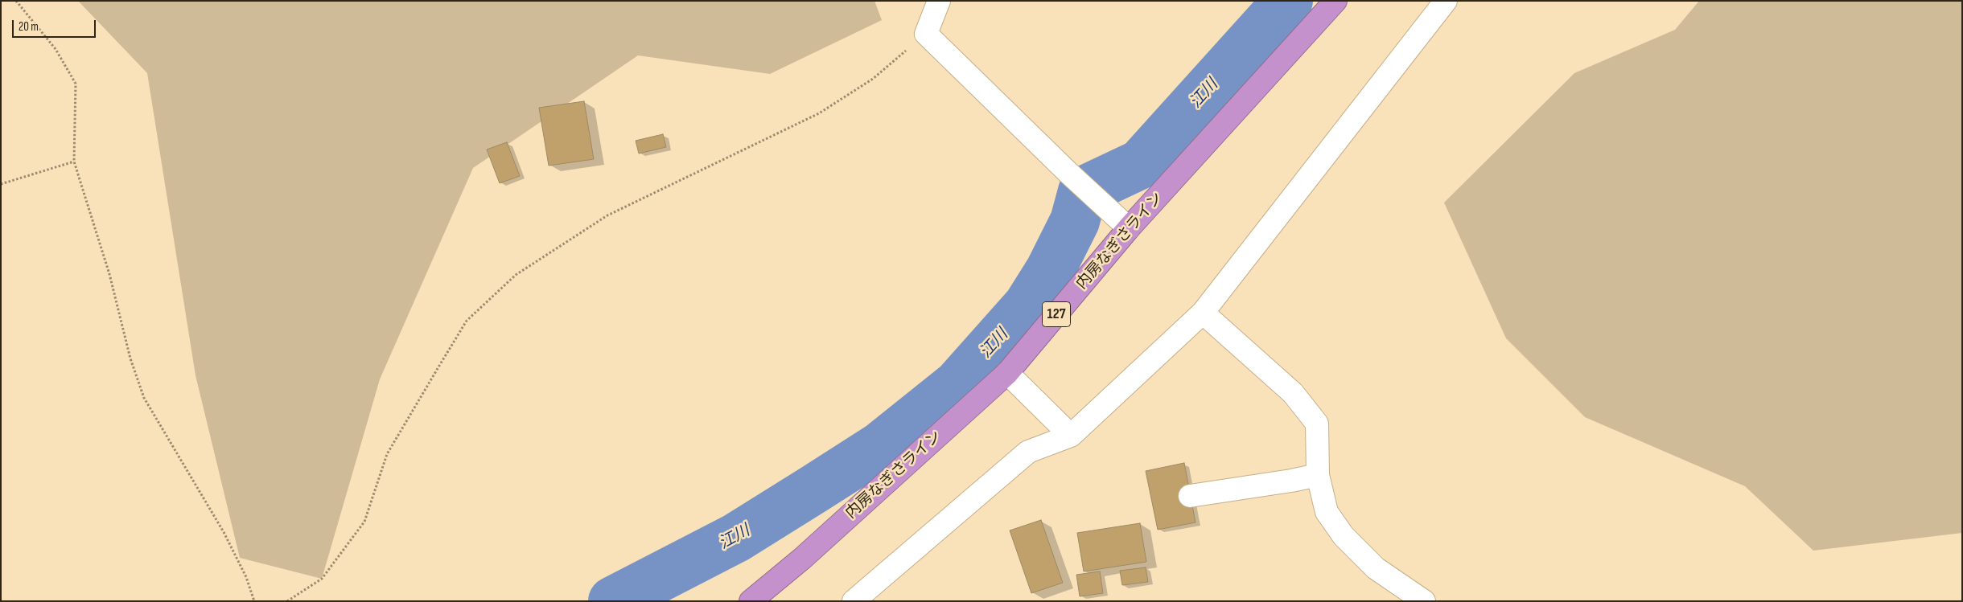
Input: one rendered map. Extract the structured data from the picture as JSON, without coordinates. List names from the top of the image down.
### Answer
{
  "streets": {
    "highway": ["内房なぎさライン", "127"]
  },
  "water": ["江川"],
  "scale_bar": "20 m"
}
